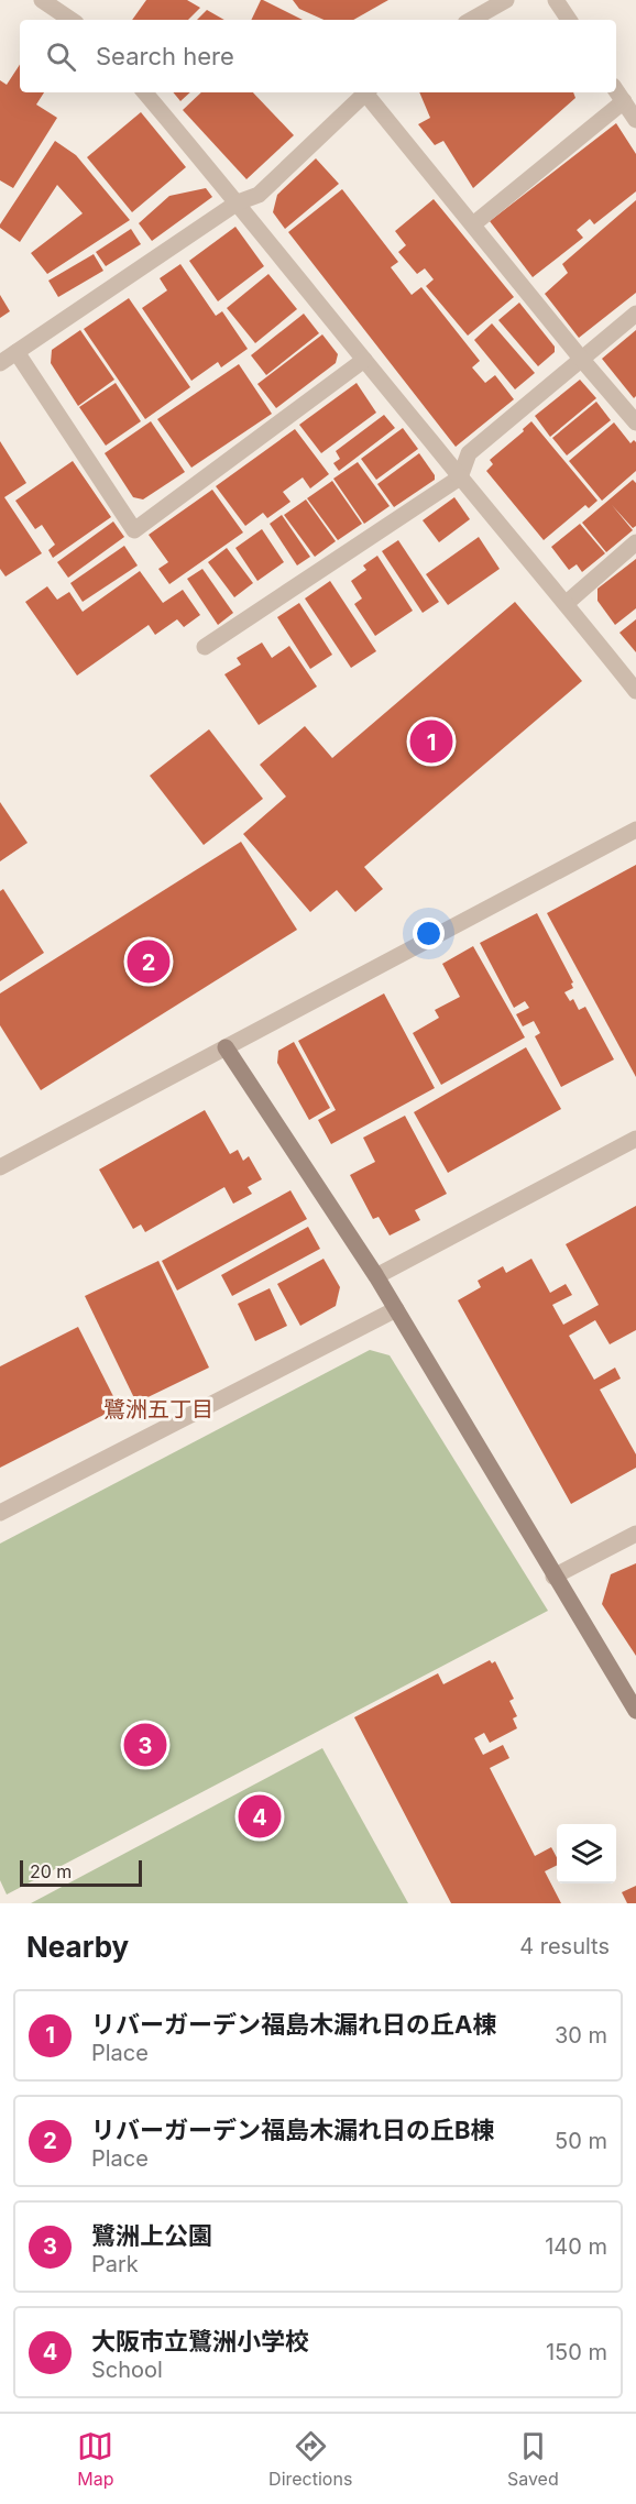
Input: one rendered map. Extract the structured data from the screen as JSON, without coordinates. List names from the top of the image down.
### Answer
{
  "districts": ["鷺洲五丁目"],
  "scale_bar": "20 m",
  "page": {
    "search": "Search here",
    "pins": [
      "1",
      "2",
      "3",
      "4"
    ],
    "scale": "20 m",
    "heading": ["Nearby", "4 results"],
    "list": [
      {
        "mark": "1",
        "name": "リバーガーデン福島木漏れ日の丘A棟",
        "note": "Place",
        "value": "30 m"
      },
      {
        "mark": "2",
        "name": "リバーガーデン福島木漏れ日の丘B棟",
        "note": "Place",
        "value": "50 m"
      },
      {
        "mark": "3",
        "name": "鷺洲上公園",
        "note": "Park",
        "value": "140 m"
      },
      {
        "mark": "4",
        "name": "大阪市立鷺洲小学校",
        "note": "School",
        "value": "150 m"
      }
    ],
    "nav": ["Map", "Directions", "Saved"]
  }
}
